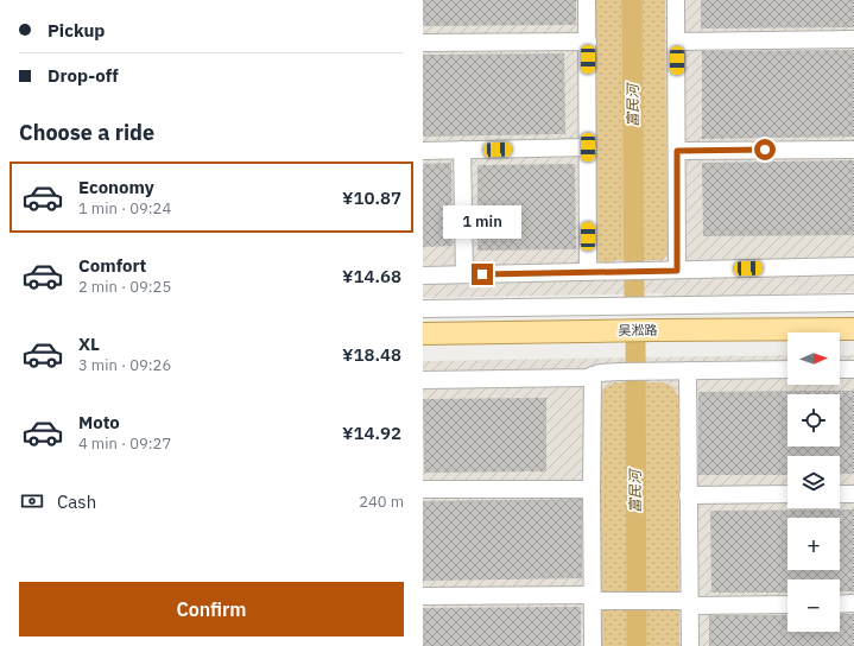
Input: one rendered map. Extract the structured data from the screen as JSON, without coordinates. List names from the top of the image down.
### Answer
{
  "streets": {
    "main road": ["吴淞路"]
  },
  "water": ["富民河"],
  "north": "right",
  "page": {
    "banner": ["Pickup", "Drop-off"],
    "heading": "Choose a ride",
    "list": [
      {
        "name": "Economy",
        "note": "1 min · 09:24",
        "value": "¥10.87"
      },
      {
        "name": "Comfort",
        "note": "2 min · 09:25",
        "value": "¥14.68"
      },
      {
        "name": "XL",
        "note": "3 min · 09:26",
        "value": "¥18.48"
      },
      {
        "name": "Moto",
        "note": "4 min · 09:27",
        "value": "¥14.92"
      }
    ],
    "bubble": "1 min",
    "map_buttons": ["+", "−"],
    "pay": ["Cash", "240 m"],
    "buttons": "Confirm"
  }
}
